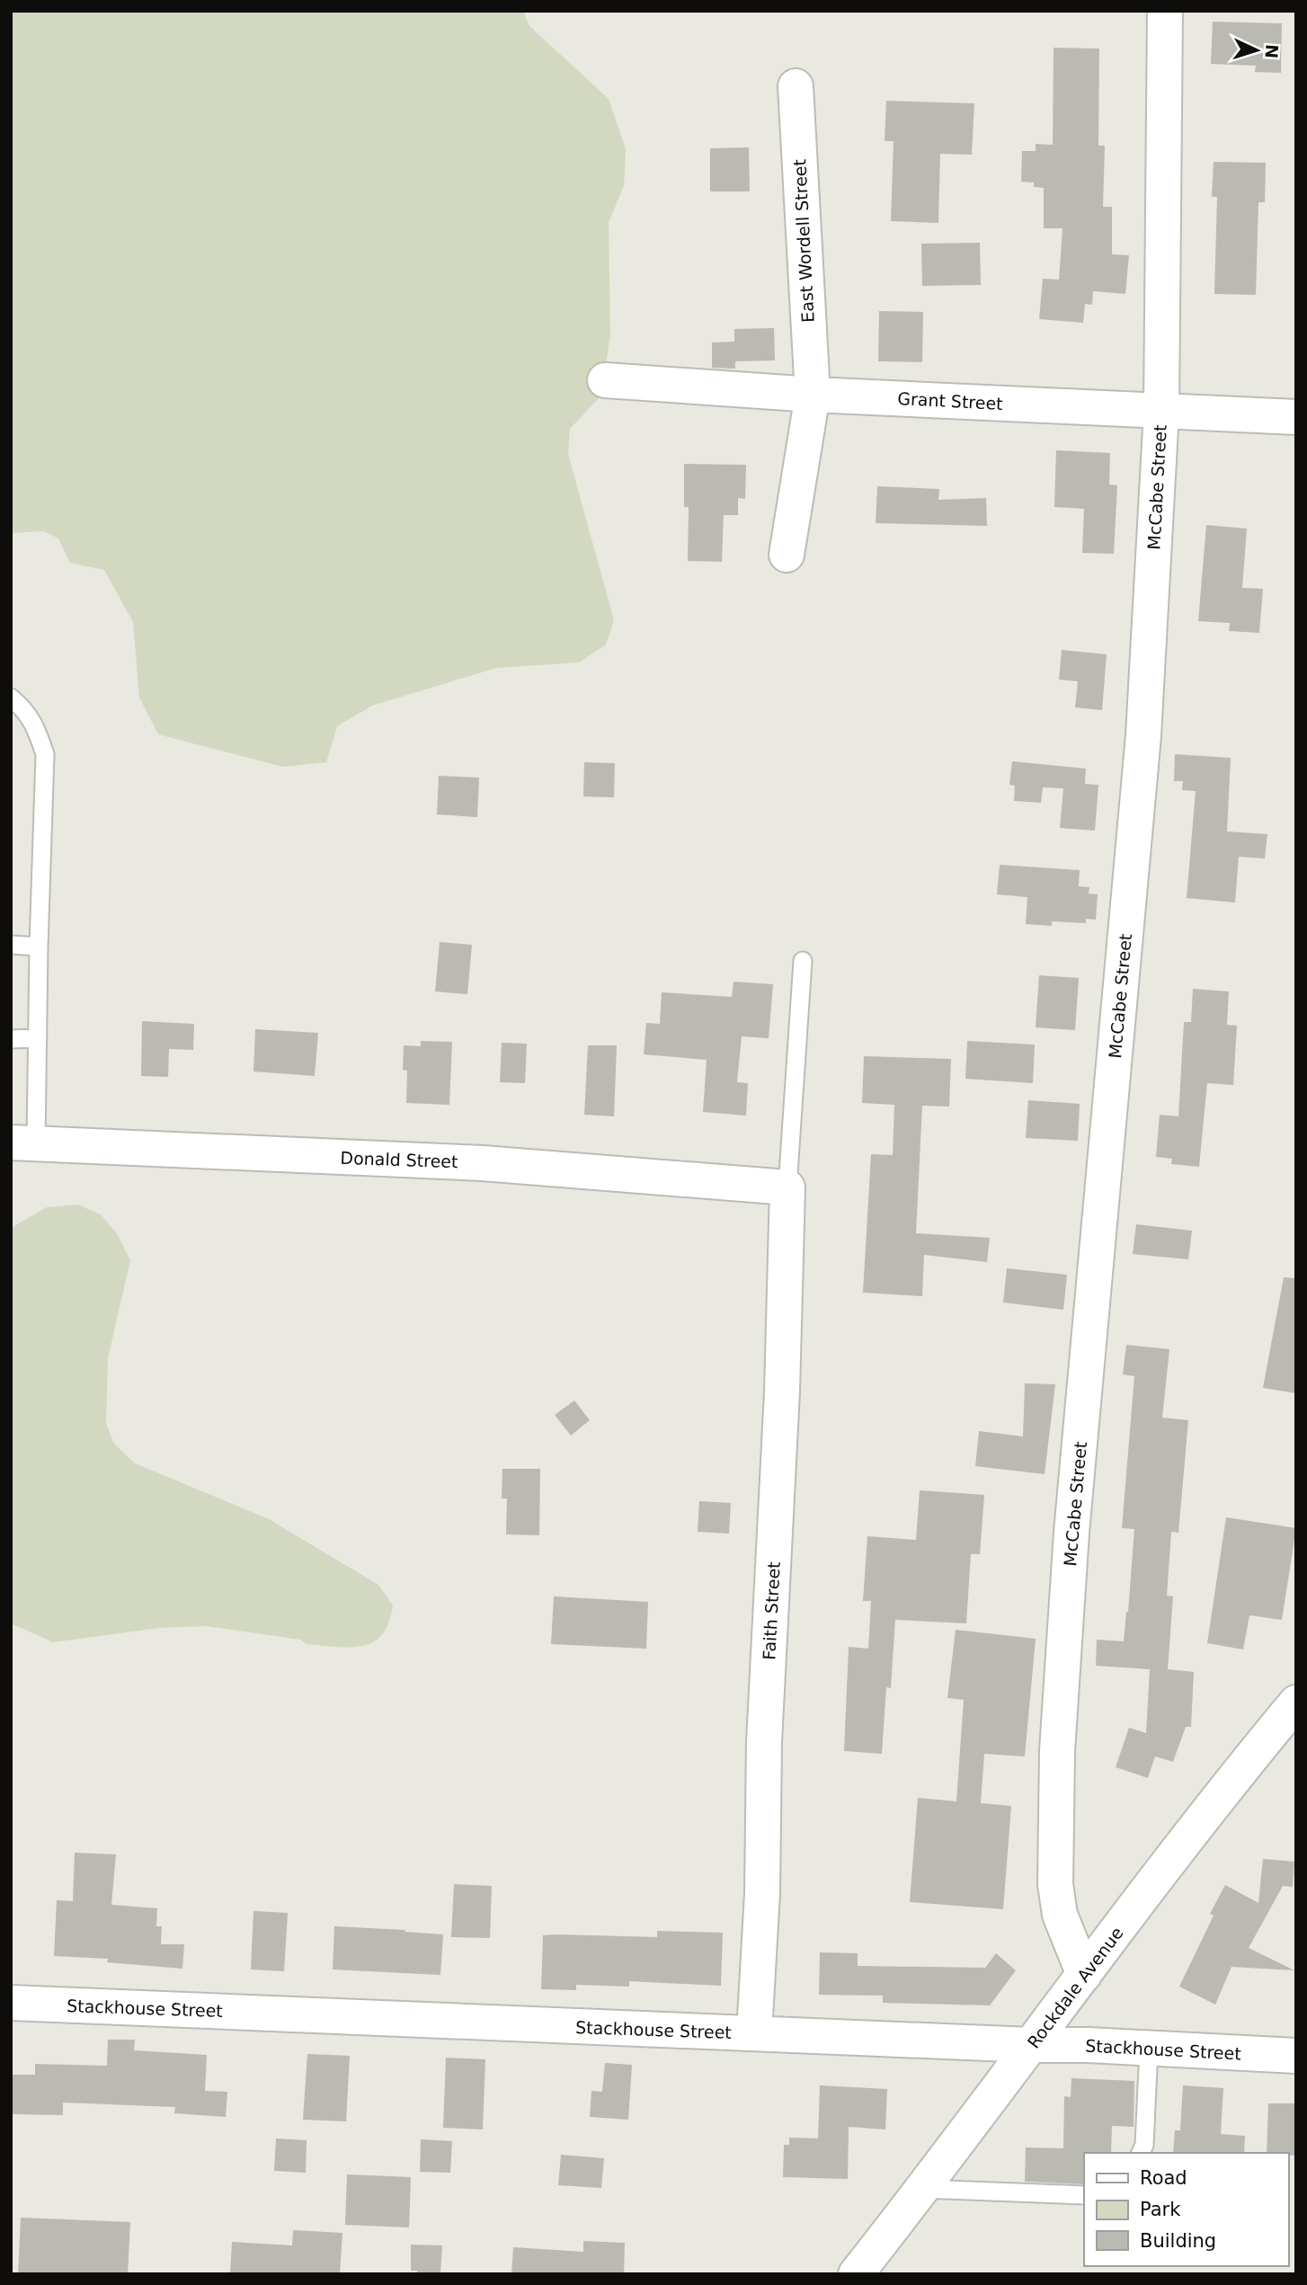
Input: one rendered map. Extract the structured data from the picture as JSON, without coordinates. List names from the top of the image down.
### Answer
{
  "streets": {
    "street": [
      "East Wordell Street",
      "Grant Street",
      "McCabe Street",
      "Donald Street",
      "Faith Street",
      "Rockdale Avenue",
      "Stackhouse Street"
    ]
  },
  "crossings": [
    ["East Wordell Street", "Grant Street"],
    ["Grant Street", "McCabe Street"],
    ["McCabe Street", "Rockdale Avenue"],
    ["Donald Street", "Faith Street"],
    ["Faith Street", "Stackhouse Street"],
    ["Rockdale Avenue", "Stackhouse Street"]
  ],
  "legend": ["Road", "Park", "Building"],
  "north": "right"
}
